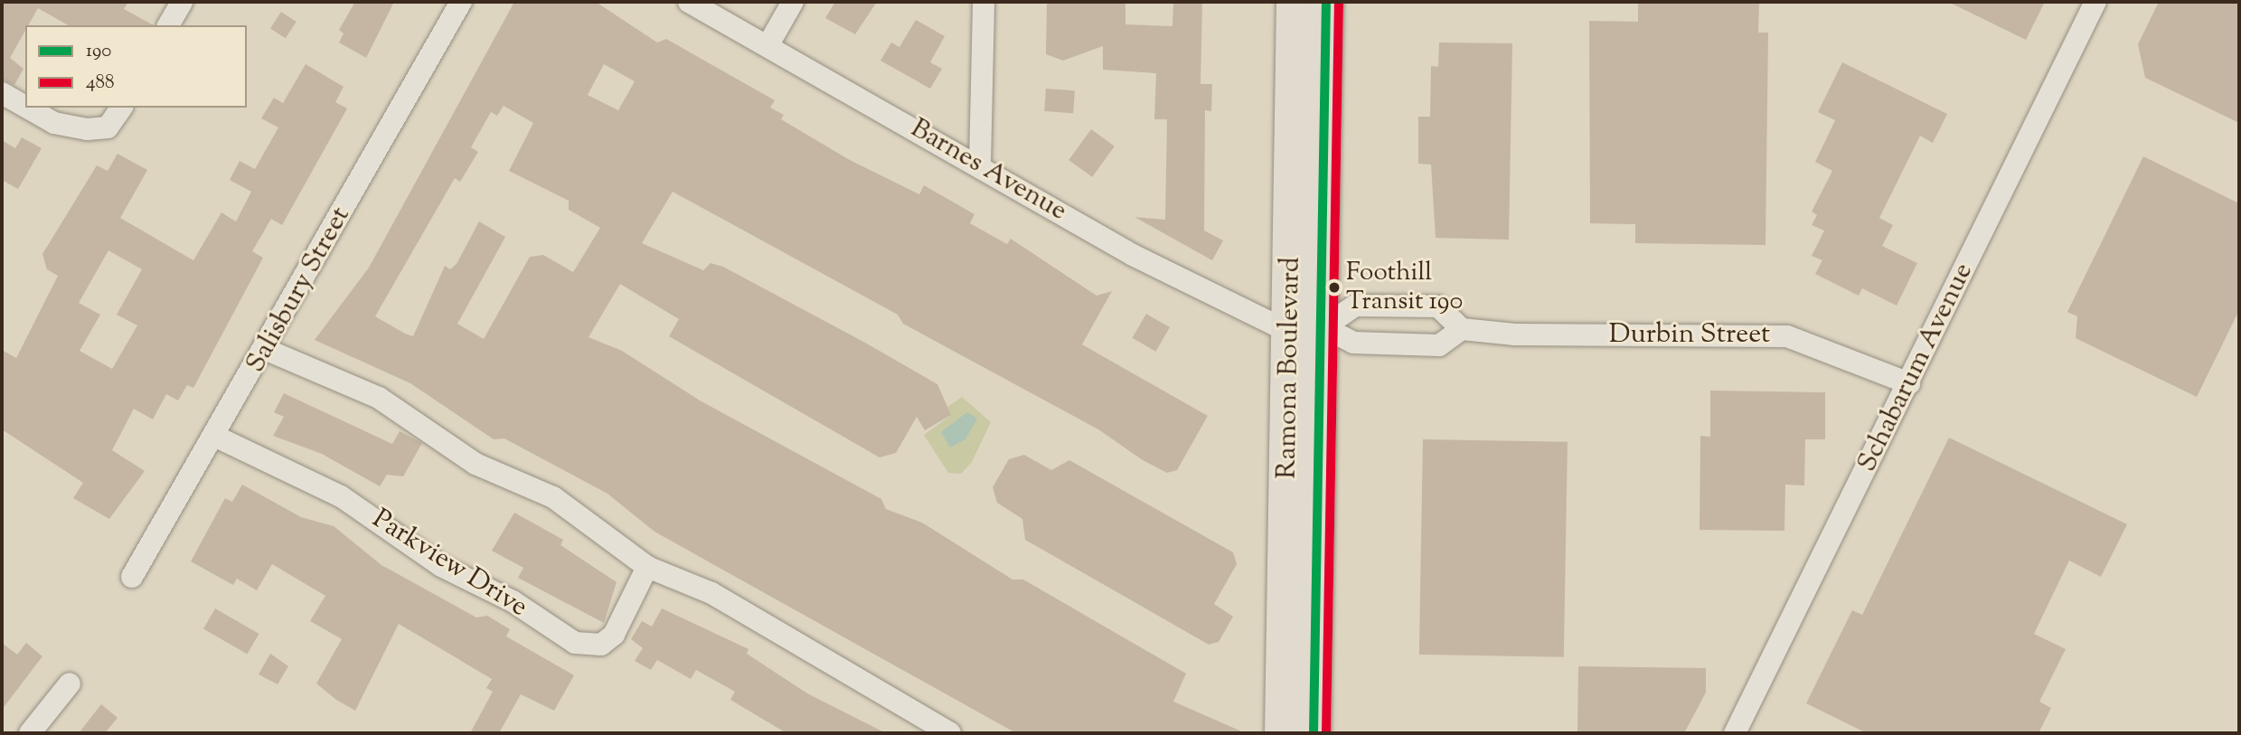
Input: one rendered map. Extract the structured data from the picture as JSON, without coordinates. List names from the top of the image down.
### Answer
{
  "streets": {
    "main road": ["Ramona Boulevard"],
    "street": [
      "Barnes Avenue",
      "Salisbury Street",
      "Durbin Street",
      "Schabarum Avenue",
      "Parkview Drive"
    ]
  },
  "crossings": [
    ["Barnes Avenue", "Ramona Boulevard"],
    ["Salisbury Street", "Parkview Drive"],
    ["Durbin Street", "Schabarum Avenue"]
  ],
  "places": ["Foothill Transit 190"],
  "lines": ["transit line 190", "transit line 488"],
  "legend": ["190", "488"]
}
